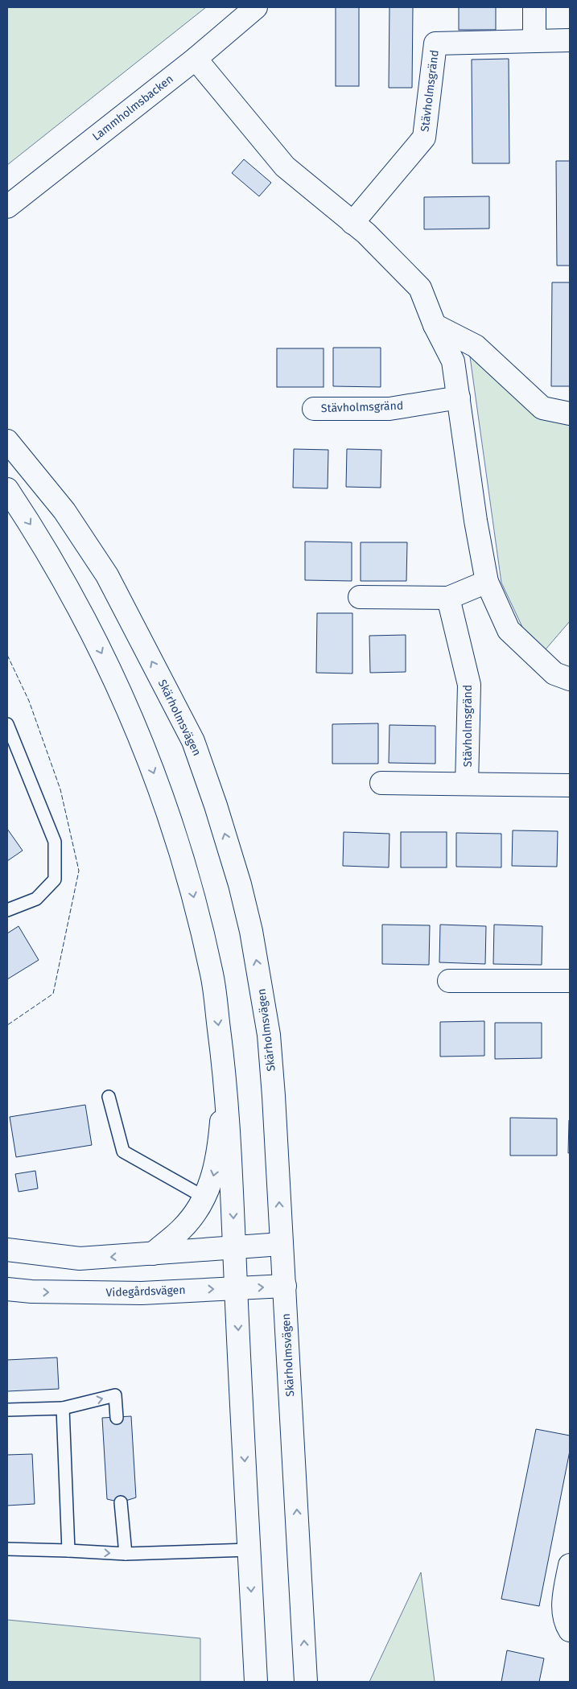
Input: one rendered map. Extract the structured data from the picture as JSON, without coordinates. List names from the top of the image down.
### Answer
{
  "streets": {
    "street": [
      "Stävholmsgränd",
      "Lammholmsbacken",
      "Skärholmsvägen",
      "Videgårdsvägen"
    ]
  },
  "crossings": [
    ["Skärholmsvägen", "Videgårdsvägen"]
  ]
}
